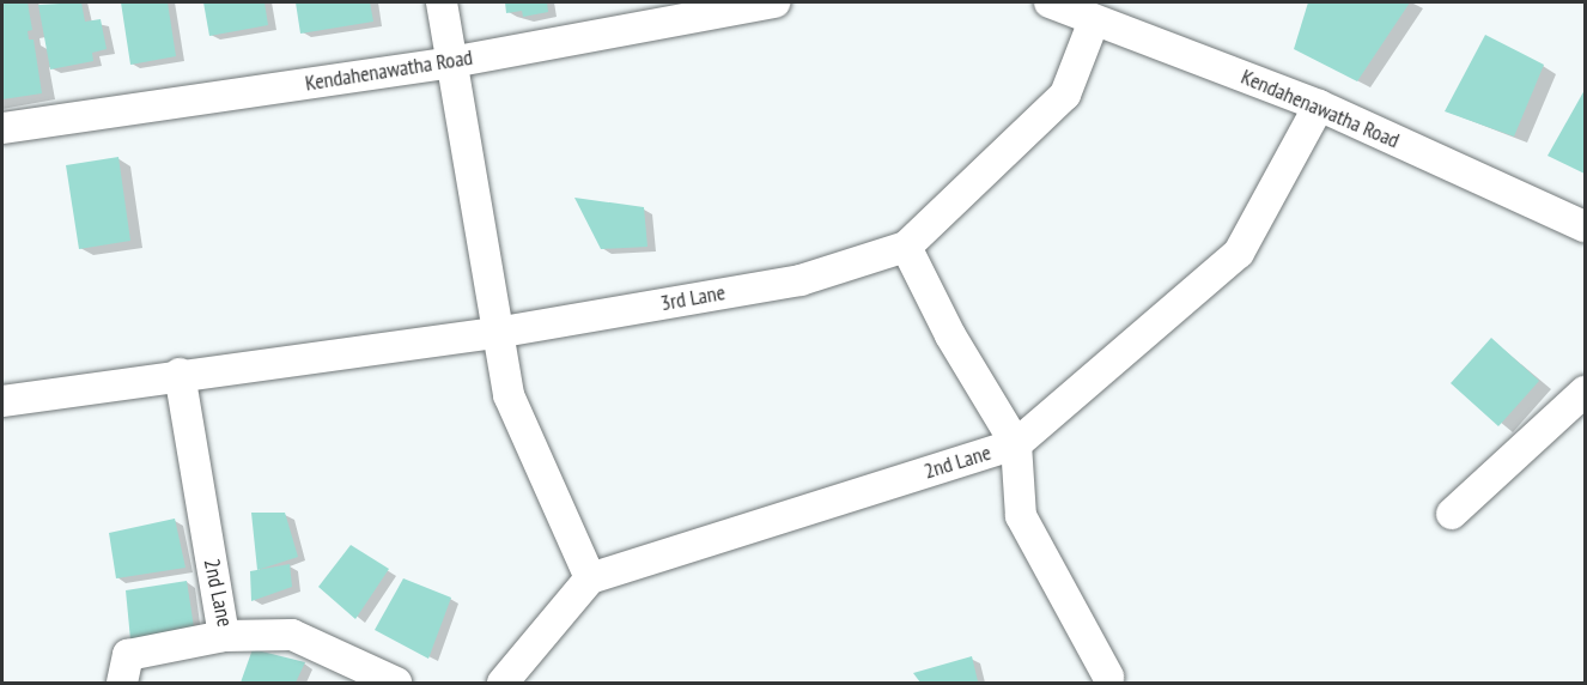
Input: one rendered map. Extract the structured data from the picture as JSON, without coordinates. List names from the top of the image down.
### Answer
{
  "streets": {
    "street": ["Kendahenawatha Road", "3rd Lane", "2nd Lane"]
  },
  "crossings": [
    ["Kendahenawatha Road", "3rd Lane"],
    ["Kendahenawatha Road", "2nd Lane"],
    ["3rd Lane", "2nd Lane"]
  ]
}
